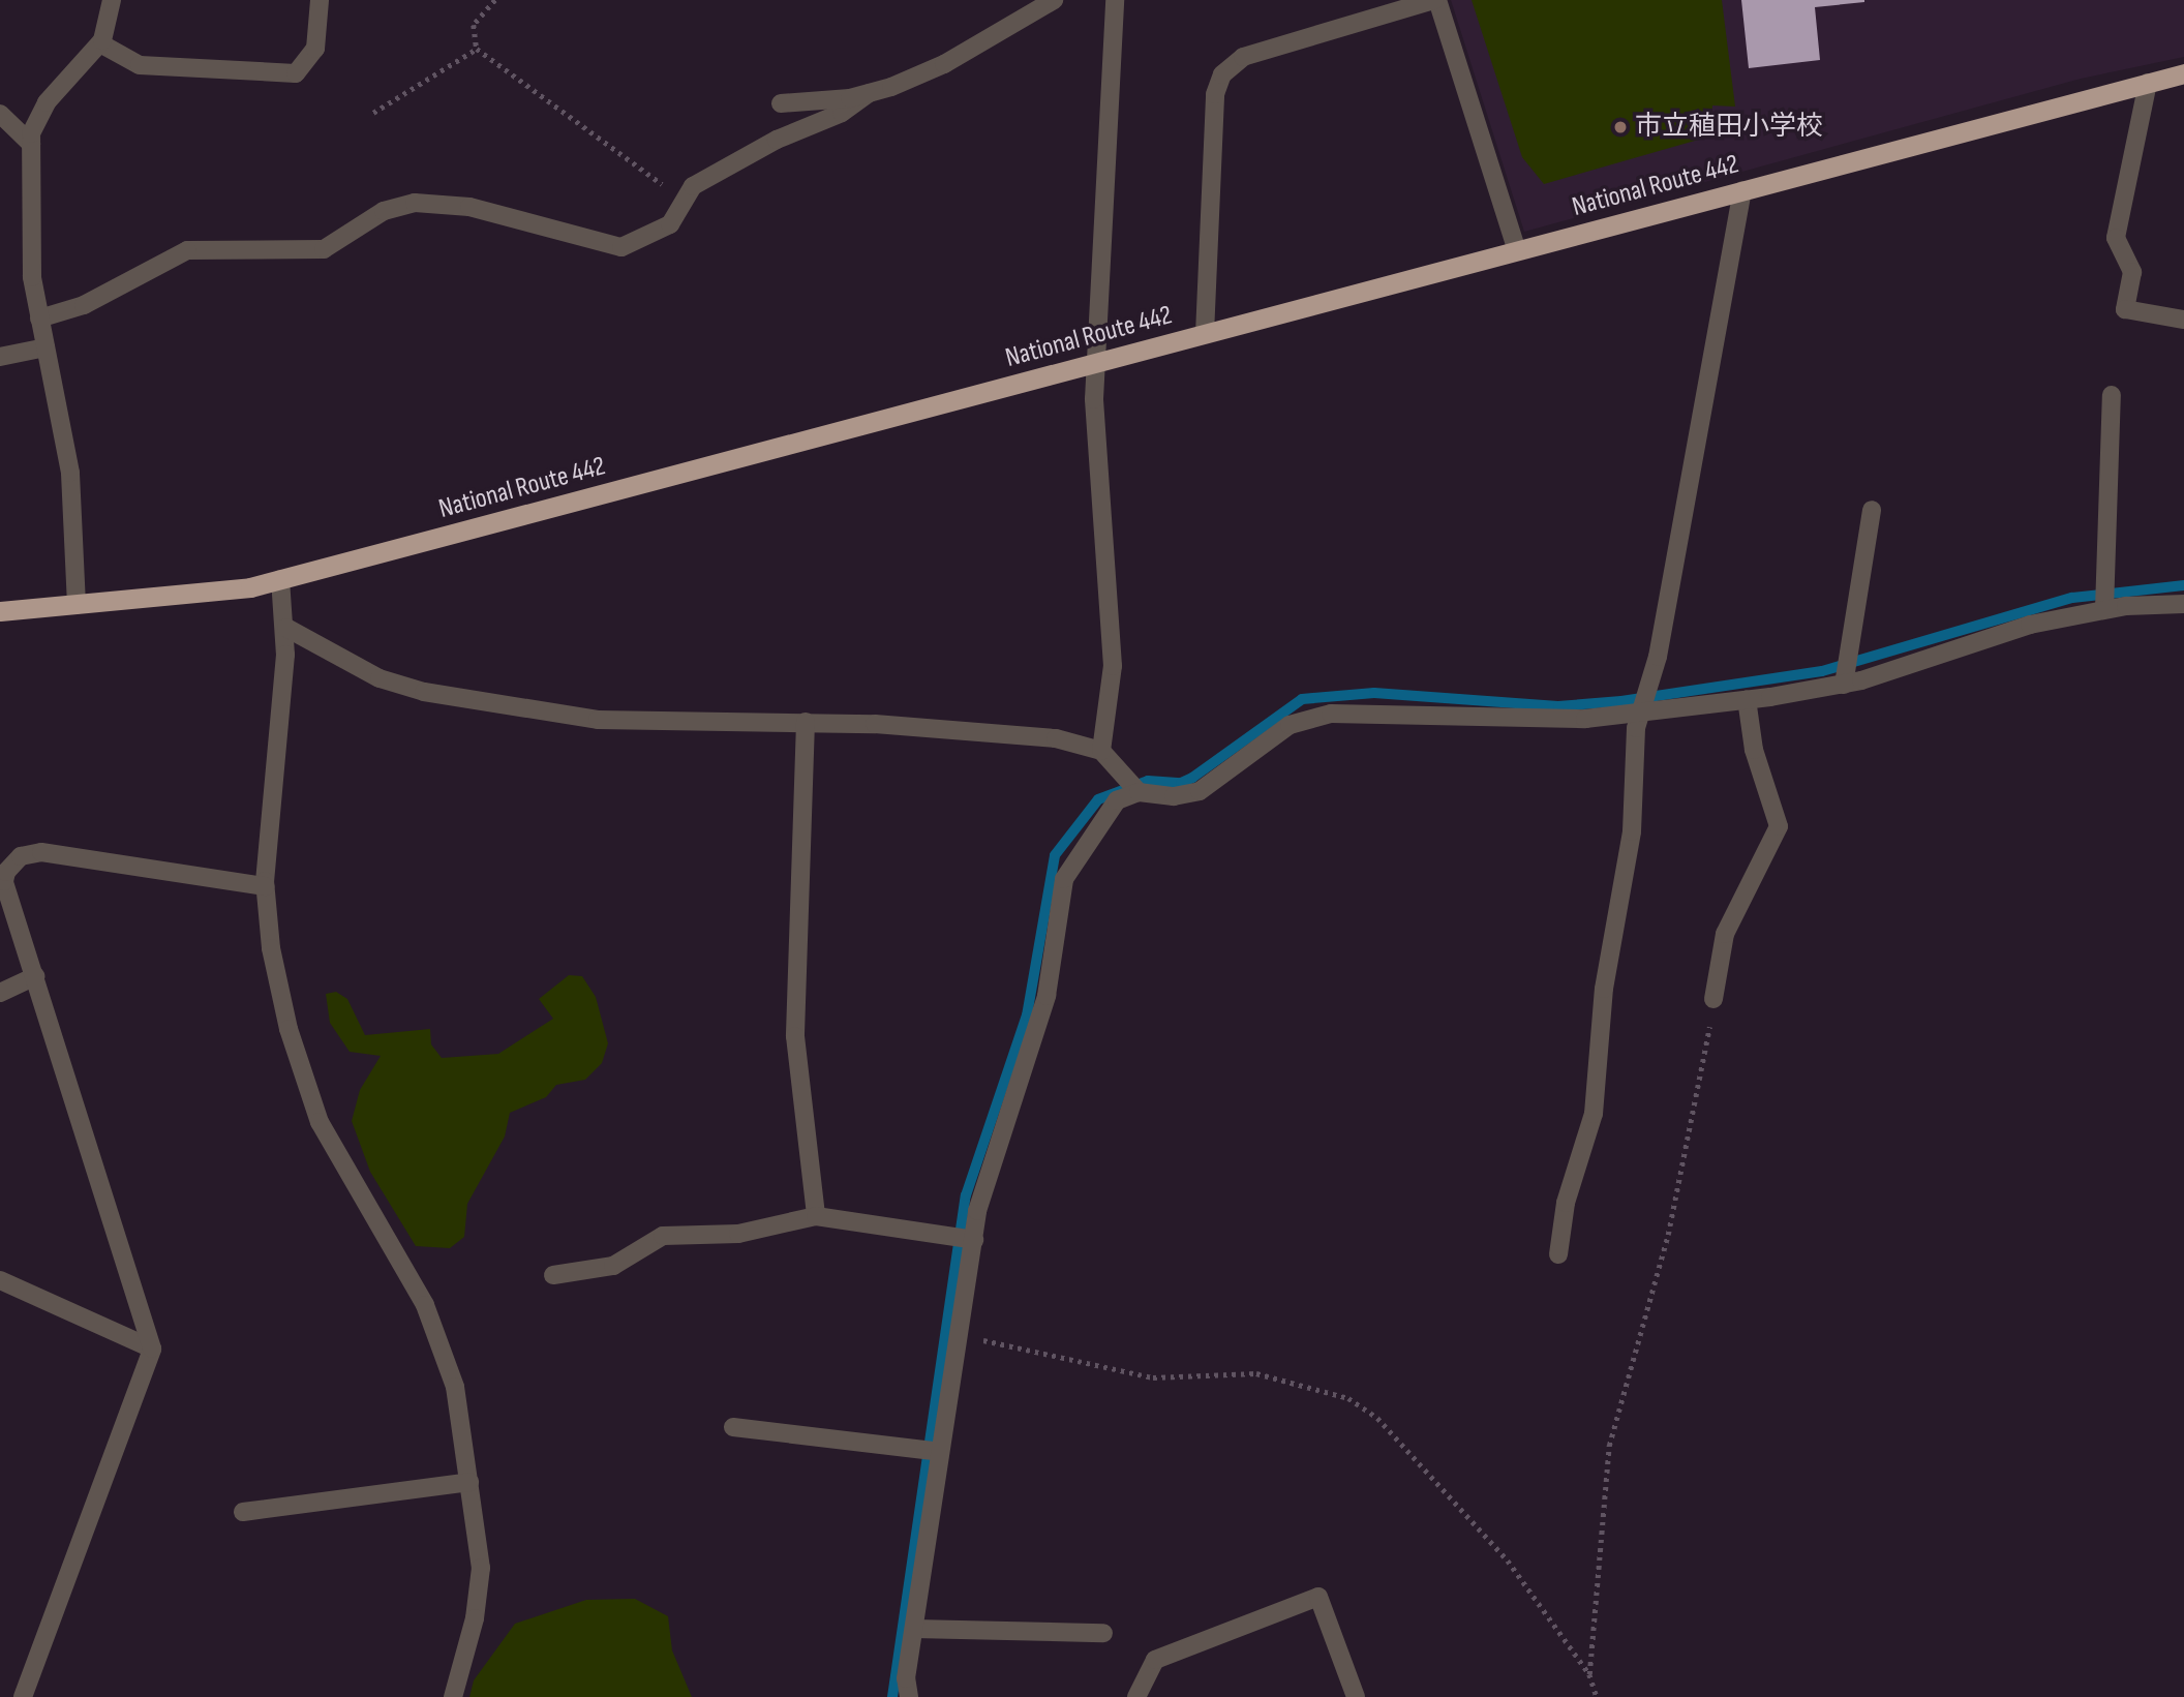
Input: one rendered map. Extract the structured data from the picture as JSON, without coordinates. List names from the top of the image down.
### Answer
{
  "streets": {
    "highway": ["National Route 442"]
  },
  "places": ["市立稙田小学校"]
}
